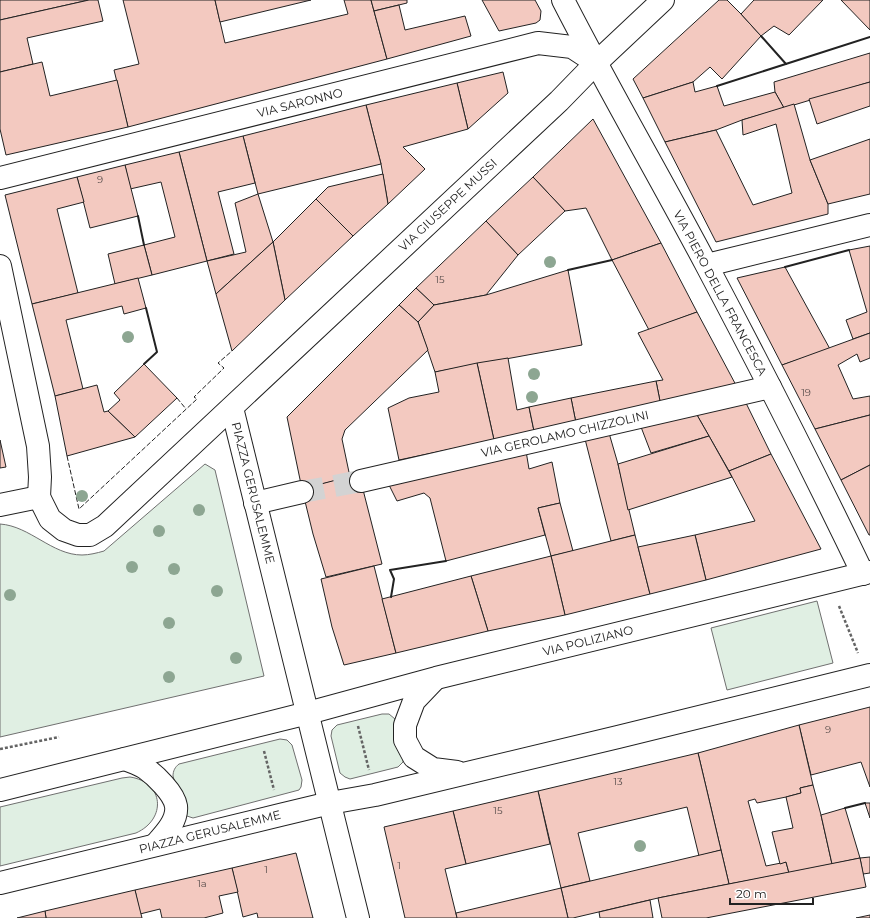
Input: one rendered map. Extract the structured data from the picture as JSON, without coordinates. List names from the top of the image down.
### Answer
{
  "streets": {
    "street": [
      "VIA SARONNO",
      "VIA GIUSEPPE MUSSI",
      "VIA PIERO DELLA FRANCESCA",
      "VIA GEROLAMO CHIZZOLINI",
      "PIAZZA GERUSALEMME",
      "VIA POLIZIANO"
    ]
  },
  "crossings": [
    ["VIA SARONNO", "VIA GIUSEPPE MUSSI"],
    ["VIA SARONNO", "VIA PIERO DELLA FRANCESCA"],
    ["VIA GIUSEPPE MUSSI", "VIA PIERO DELLA FRANCESCA"],
    ["VIA GIUSEPPE MUSSI", "PIAZZA GERUSALEMME"],
    ["VIA PIERO DELLA FRANCESCA", "VIA GEROLAMO CHIZZOLINI"],
    ["VIA PIERO DELLA FRANCESCA", "VIA POLIZIANO"],
    ["PIAZZA GERUSALEMME", "VIA POLIZIANO"]
  ],
  "house_numbers": [
    "9",
    "15",
    "19",
    "9",
    "13",
    "15",
    "1",
    "1",
    "1a"
  ],
  "scale_bar": "20 m"
}
